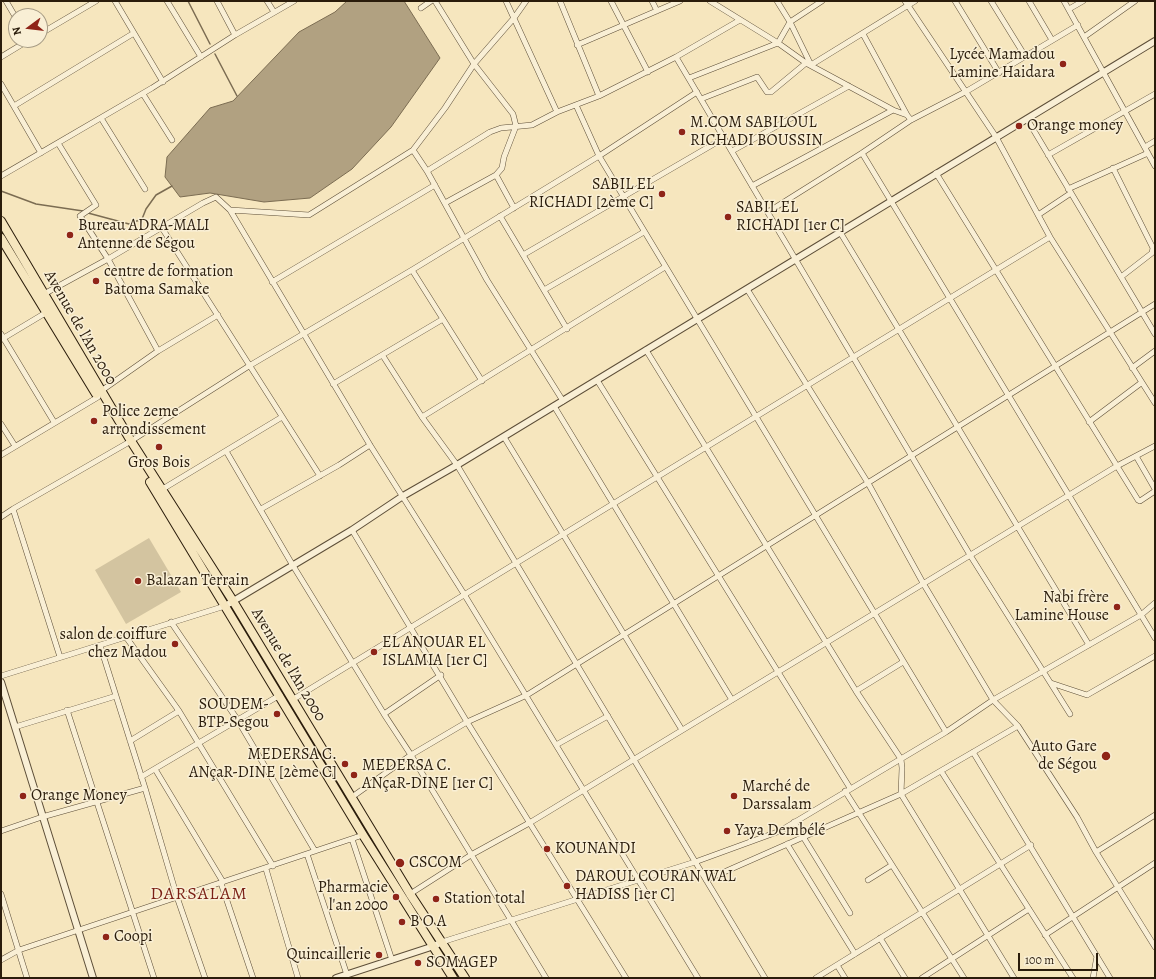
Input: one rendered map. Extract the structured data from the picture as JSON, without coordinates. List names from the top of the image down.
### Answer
{
  "streets": {
    "main road": ["Avenue de l'An 2000"]
  },
  "districts": ["DARSALAM"],
  "places": [
    "Lycée Mamadou Lamine Haidara",
    "Orange money",
    "M.COM SABILOUL RICHADI BOUSSIN",
    "SABIL EL RICHADI [2ème C]",
    "SABIL EL RICHADI [1er C]",
    "Bureau ADRA-MALI Antenne de Ségou",
    "centre de formation Batoma Samake",
    "Police 2eme arrondissement",
    "Gros Bois",
    "Balazan Terrain",
    "Nabi frère Lamine House",
    "salon de coiffure chez Madou",
    "EL ANOUAR EL ISLAMIA [1er C]",
    "SOUDEM- BTP-Segou",
    "Auto Gare de Ségou",
    "MEDERSA C. ANçaR-DINE [2ème C]",
    "MEDERSA C. ANçaR-DINE [1er C]",
    "Orange Money",
    "Marché de Darssalam",
    "Yaya Dembélé",
    "KOUNANDI",
    "CSCOM",
    "DAROUL COURAN WAL HADISS [1er C]",
    "Pharmacie l'an 2000",
    "Station total",
    "B O A",
    "Coopi",
    "Quincaillerie",
    "SOMAGEP"
  ],
  "scale_bar": "100 m",
  "north": "left"
}
